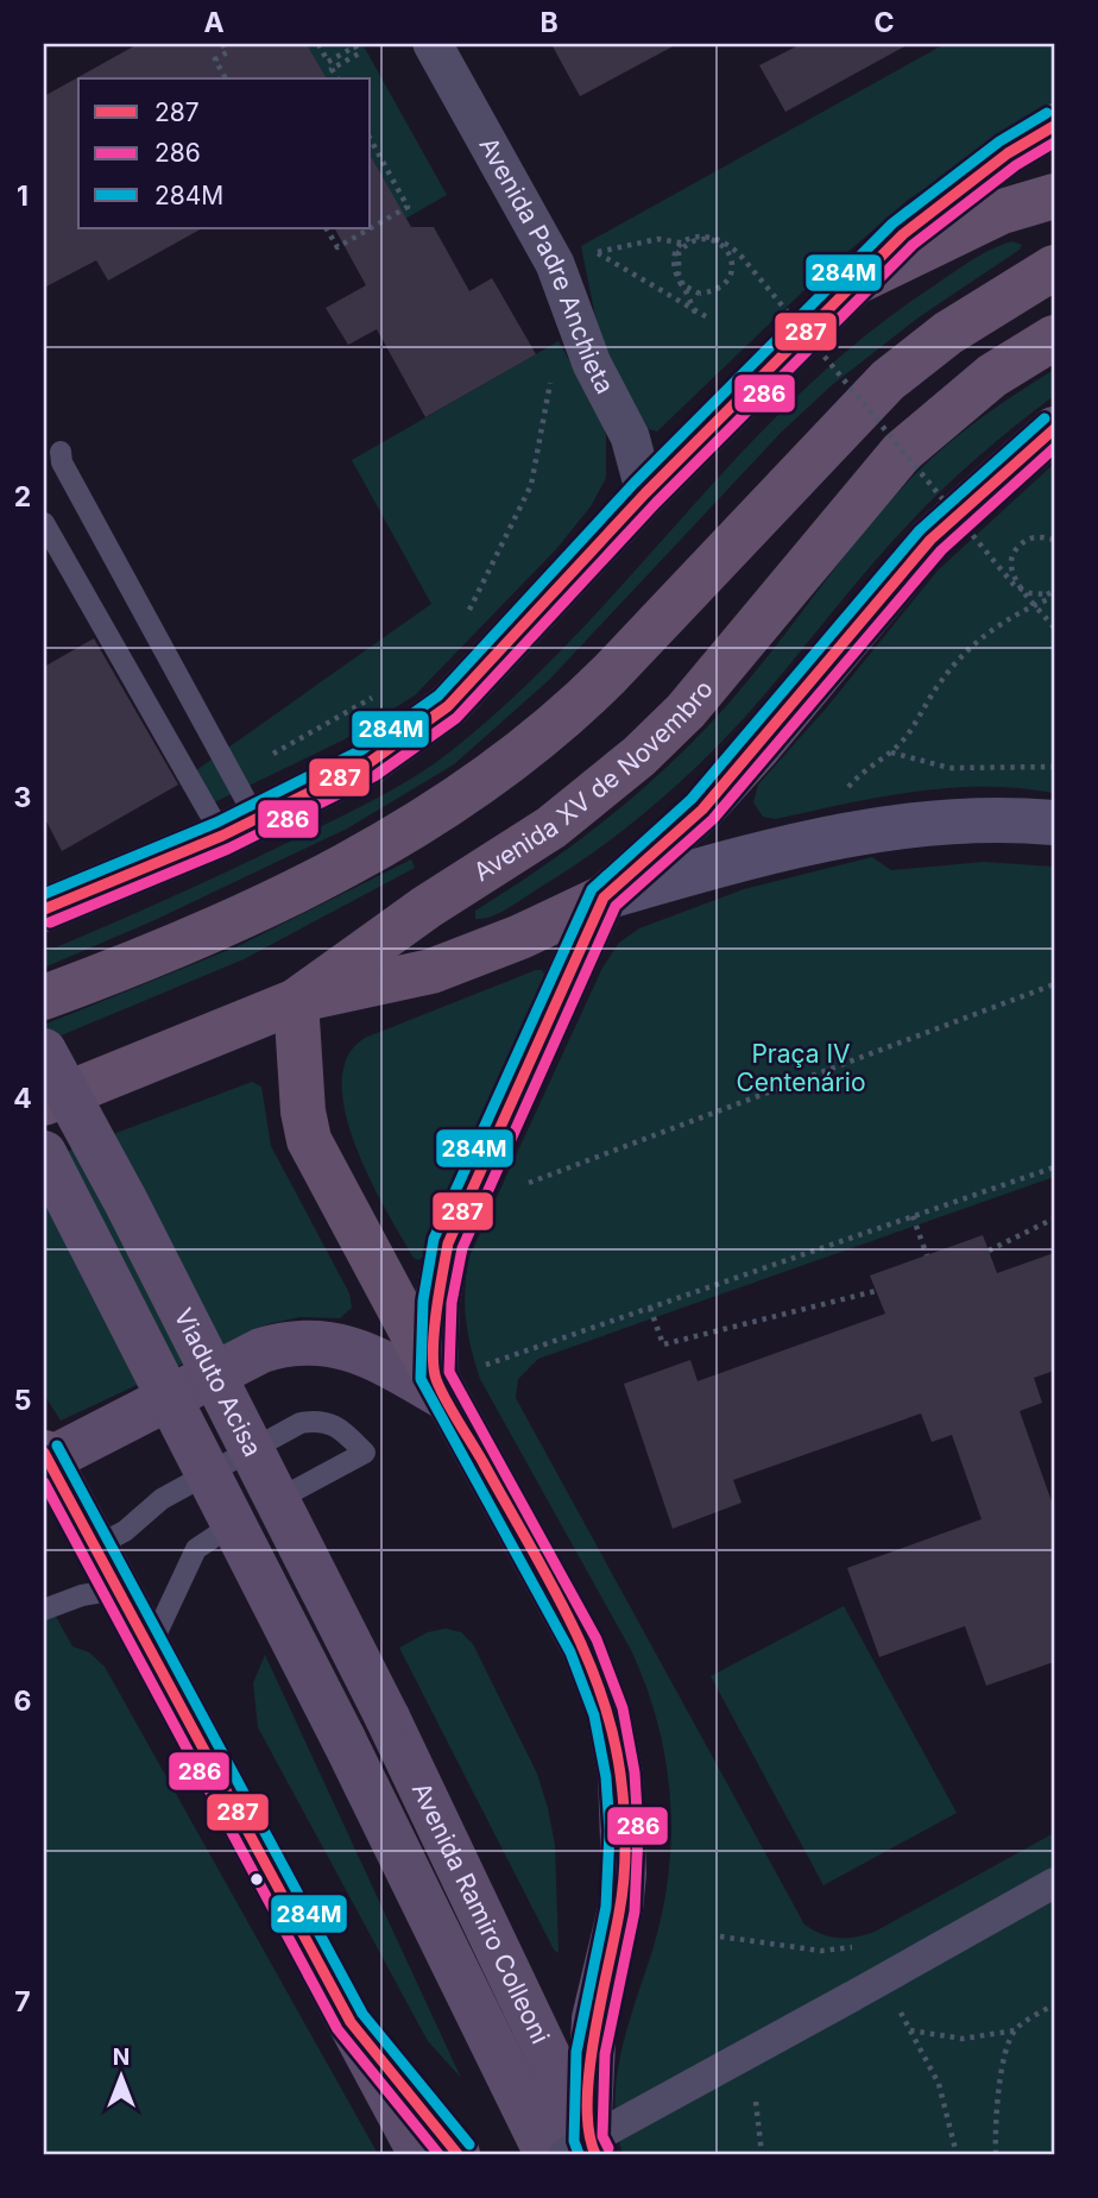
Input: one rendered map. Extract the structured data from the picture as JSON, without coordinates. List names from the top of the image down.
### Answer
{
  "streets": {
    "highway": ["Avenida XV de Novembro"],
    "main road": ["Viaduto Acisa", "Avenida Ramiro Colleoni"],
    "street": ["Avenida Padre Anchieta"]
  },
  "crossings": [
    ["Viaduto Acisa", "Avenida Ramiro Colleoni"]
  ],
  "parks": ["Praça IV Centenário"],
  "lines": ["transit line 284M", "transit line 287", "transit line 286"],
  "legend": ["287", "286", "284M"],
  "north": "top",
  "grid": {
    "columns": ["A", "B", "C"],
    "rows": [
      "1",
      "2",
      "3",
      "4",
      "5",
      "6",
      "7"
    ]
  }
}
